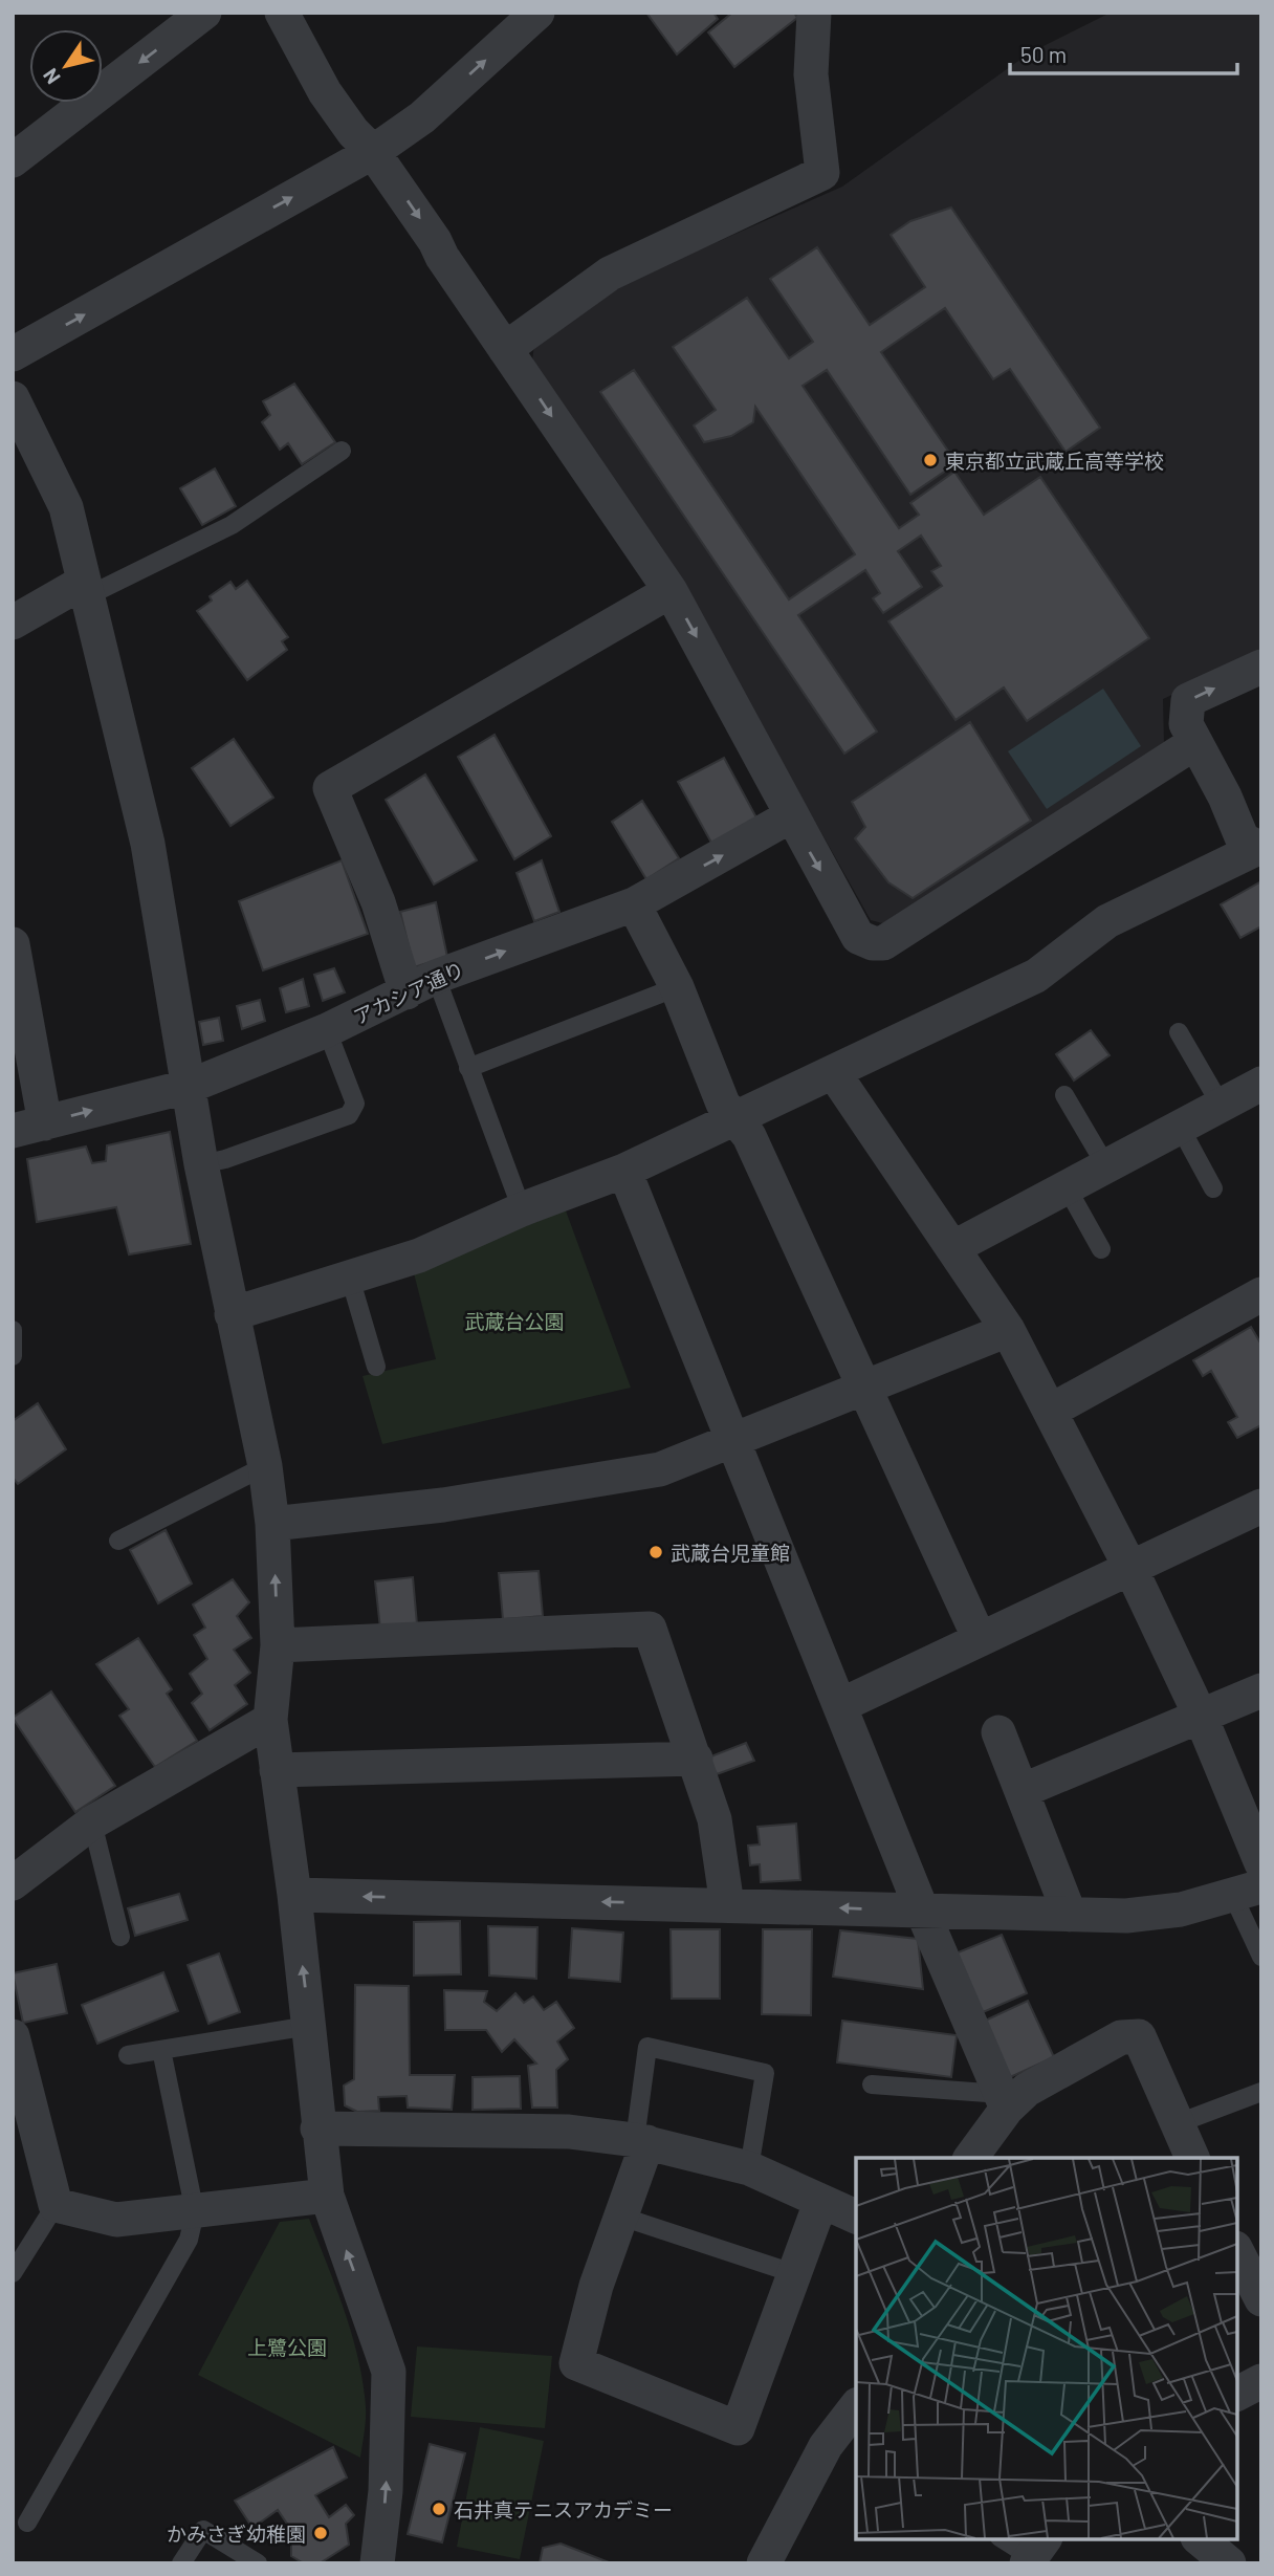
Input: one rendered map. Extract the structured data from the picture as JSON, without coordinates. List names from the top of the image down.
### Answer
{
  "streets": {
    "street": ["アカシア通り"]
  },
  "parks": ["武蔵台公園", "上鷺公園"],
  "places": [
    "東京都立武蔵丘高等学校",
    "武蔵台児童館",
    "石井真テニスアカデミー",
    "かみさぎ幼稚園"
  ],
  "scale_bar": "50 m",
  "north": "bottom left"
}
